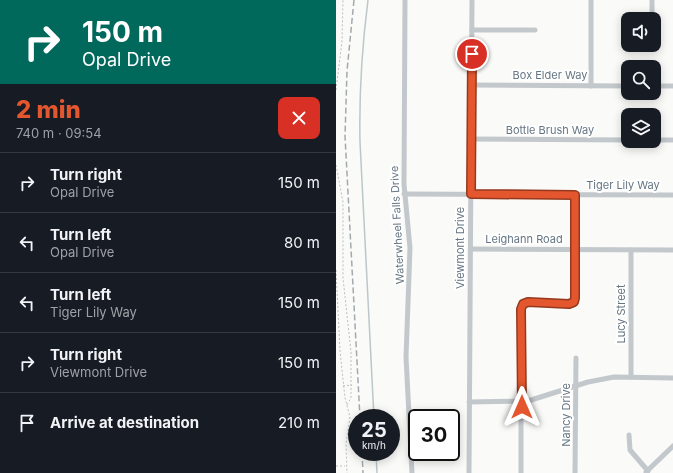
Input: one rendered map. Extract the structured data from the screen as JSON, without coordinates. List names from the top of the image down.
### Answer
{
  "streets": {
    "street": [
      "Box Elder Way",
      "Bottle Brush Way",
      "Tiger Lily Way",
      "Waterwheel Falls Drive",
      "Leighann Road",
      "Viewmont Drive",
      "Lucy Street",
      "Nancy Drive"
    ]
  },
  "crossings": [
    ["Box Elder Way", "Viewmont Drive"],
    ["Bottle Brush Way", "Viewmont Drive"],
    ["Tiger Lily Way", "Waterwheel Falls Drive"],
    ["Tiger Lily Way", "Viewmont Drive"],
    ["Leighann Road", "Viewmont Drive"],
    ["Leighann Road", "Lucy Street"]
  ],
  "page": {
    "turn": ["150 m", "Opal Drive"],
    "heading": ["2 min", "740 m · 09:54"],
    "list": [
      {
        "name": "Turn right",
        "note": "Opal Drive",
        "value": "150 m"
      },
      {
        "name": "Turn left",
        "note": "Opal Drive",
        "value": "80 m"
      },
      {
        "name": "Turn left",
        "note": "Tiger Lily Way",
        "value": "150 m"
      },
      {
        "name": "Turn right",
        "note": "Viewmont Drive",
        "value": "150 m"
      },
      {
        "name": "Arrive at destination",
        "value": "210 m"
      }
    ],
    "speed": "25 km/h",
    "limit": "30"
  }
}
